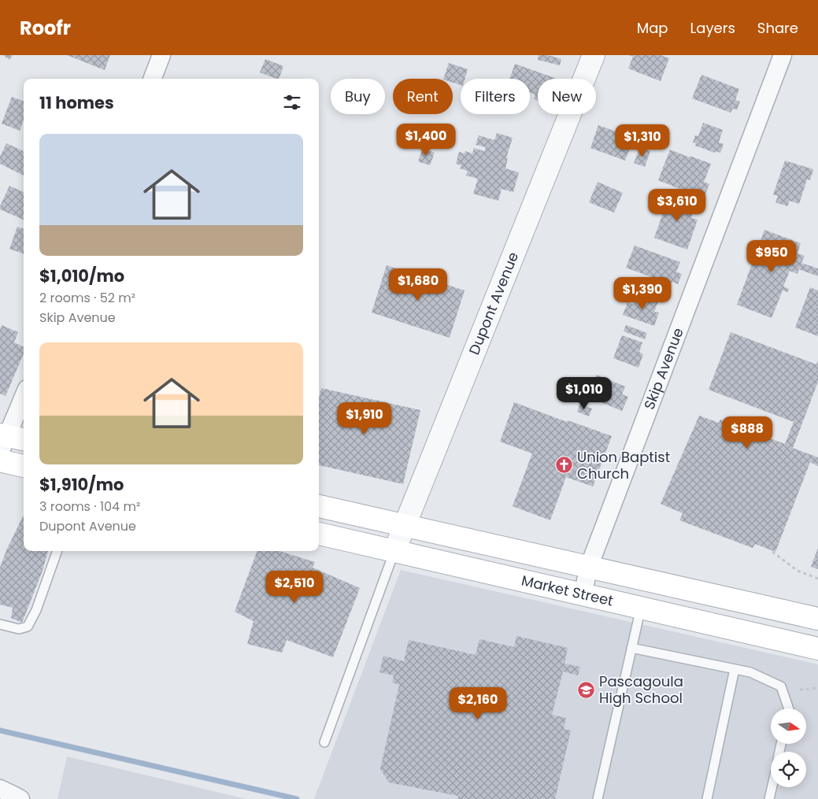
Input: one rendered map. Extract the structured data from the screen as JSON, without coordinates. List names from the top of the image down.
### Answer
{
  "streets": {
    "main road": ["Market Street"],
    "street": ["Dupont Avenue", "Skip Avenue"]
  },
  "crossings": [
    ["Dupont Avenue", "Market Street"],
    ["Skip Avenue", "Market Street"]
  ],
  "places": {
    "church": ["Union Baptist Church"],
    "school or university": ["Pascagoula High School"]
  },
  "north": "right",
  "page": {
    "header": "Roofr",
    "nav": ["Map", "Layers", "Share"],
    "chip": [
      "Buy",
      "Rent",
      "Filters",
      "New"
    ],
    "heading": "11 homes",
    "price": [
      "$1,400",
      "$1,310",
      "$3,610",
      "$950",
      "$1,680",
      "$1,390",
      "$1,010",
      "$1,910",
      "$888",
      "$2,510",
      "$2,160"
    ],
    "list": [
      {
        "name": "$1,010/mo",
        "note": "2 rooms · 52 m² · Skip Avenue"
      },
      {
        "name": "$1,910/mo",
        "note": "3 rooms · 104 m² · Dupont Avenue"
      }
    ]
  }
}
